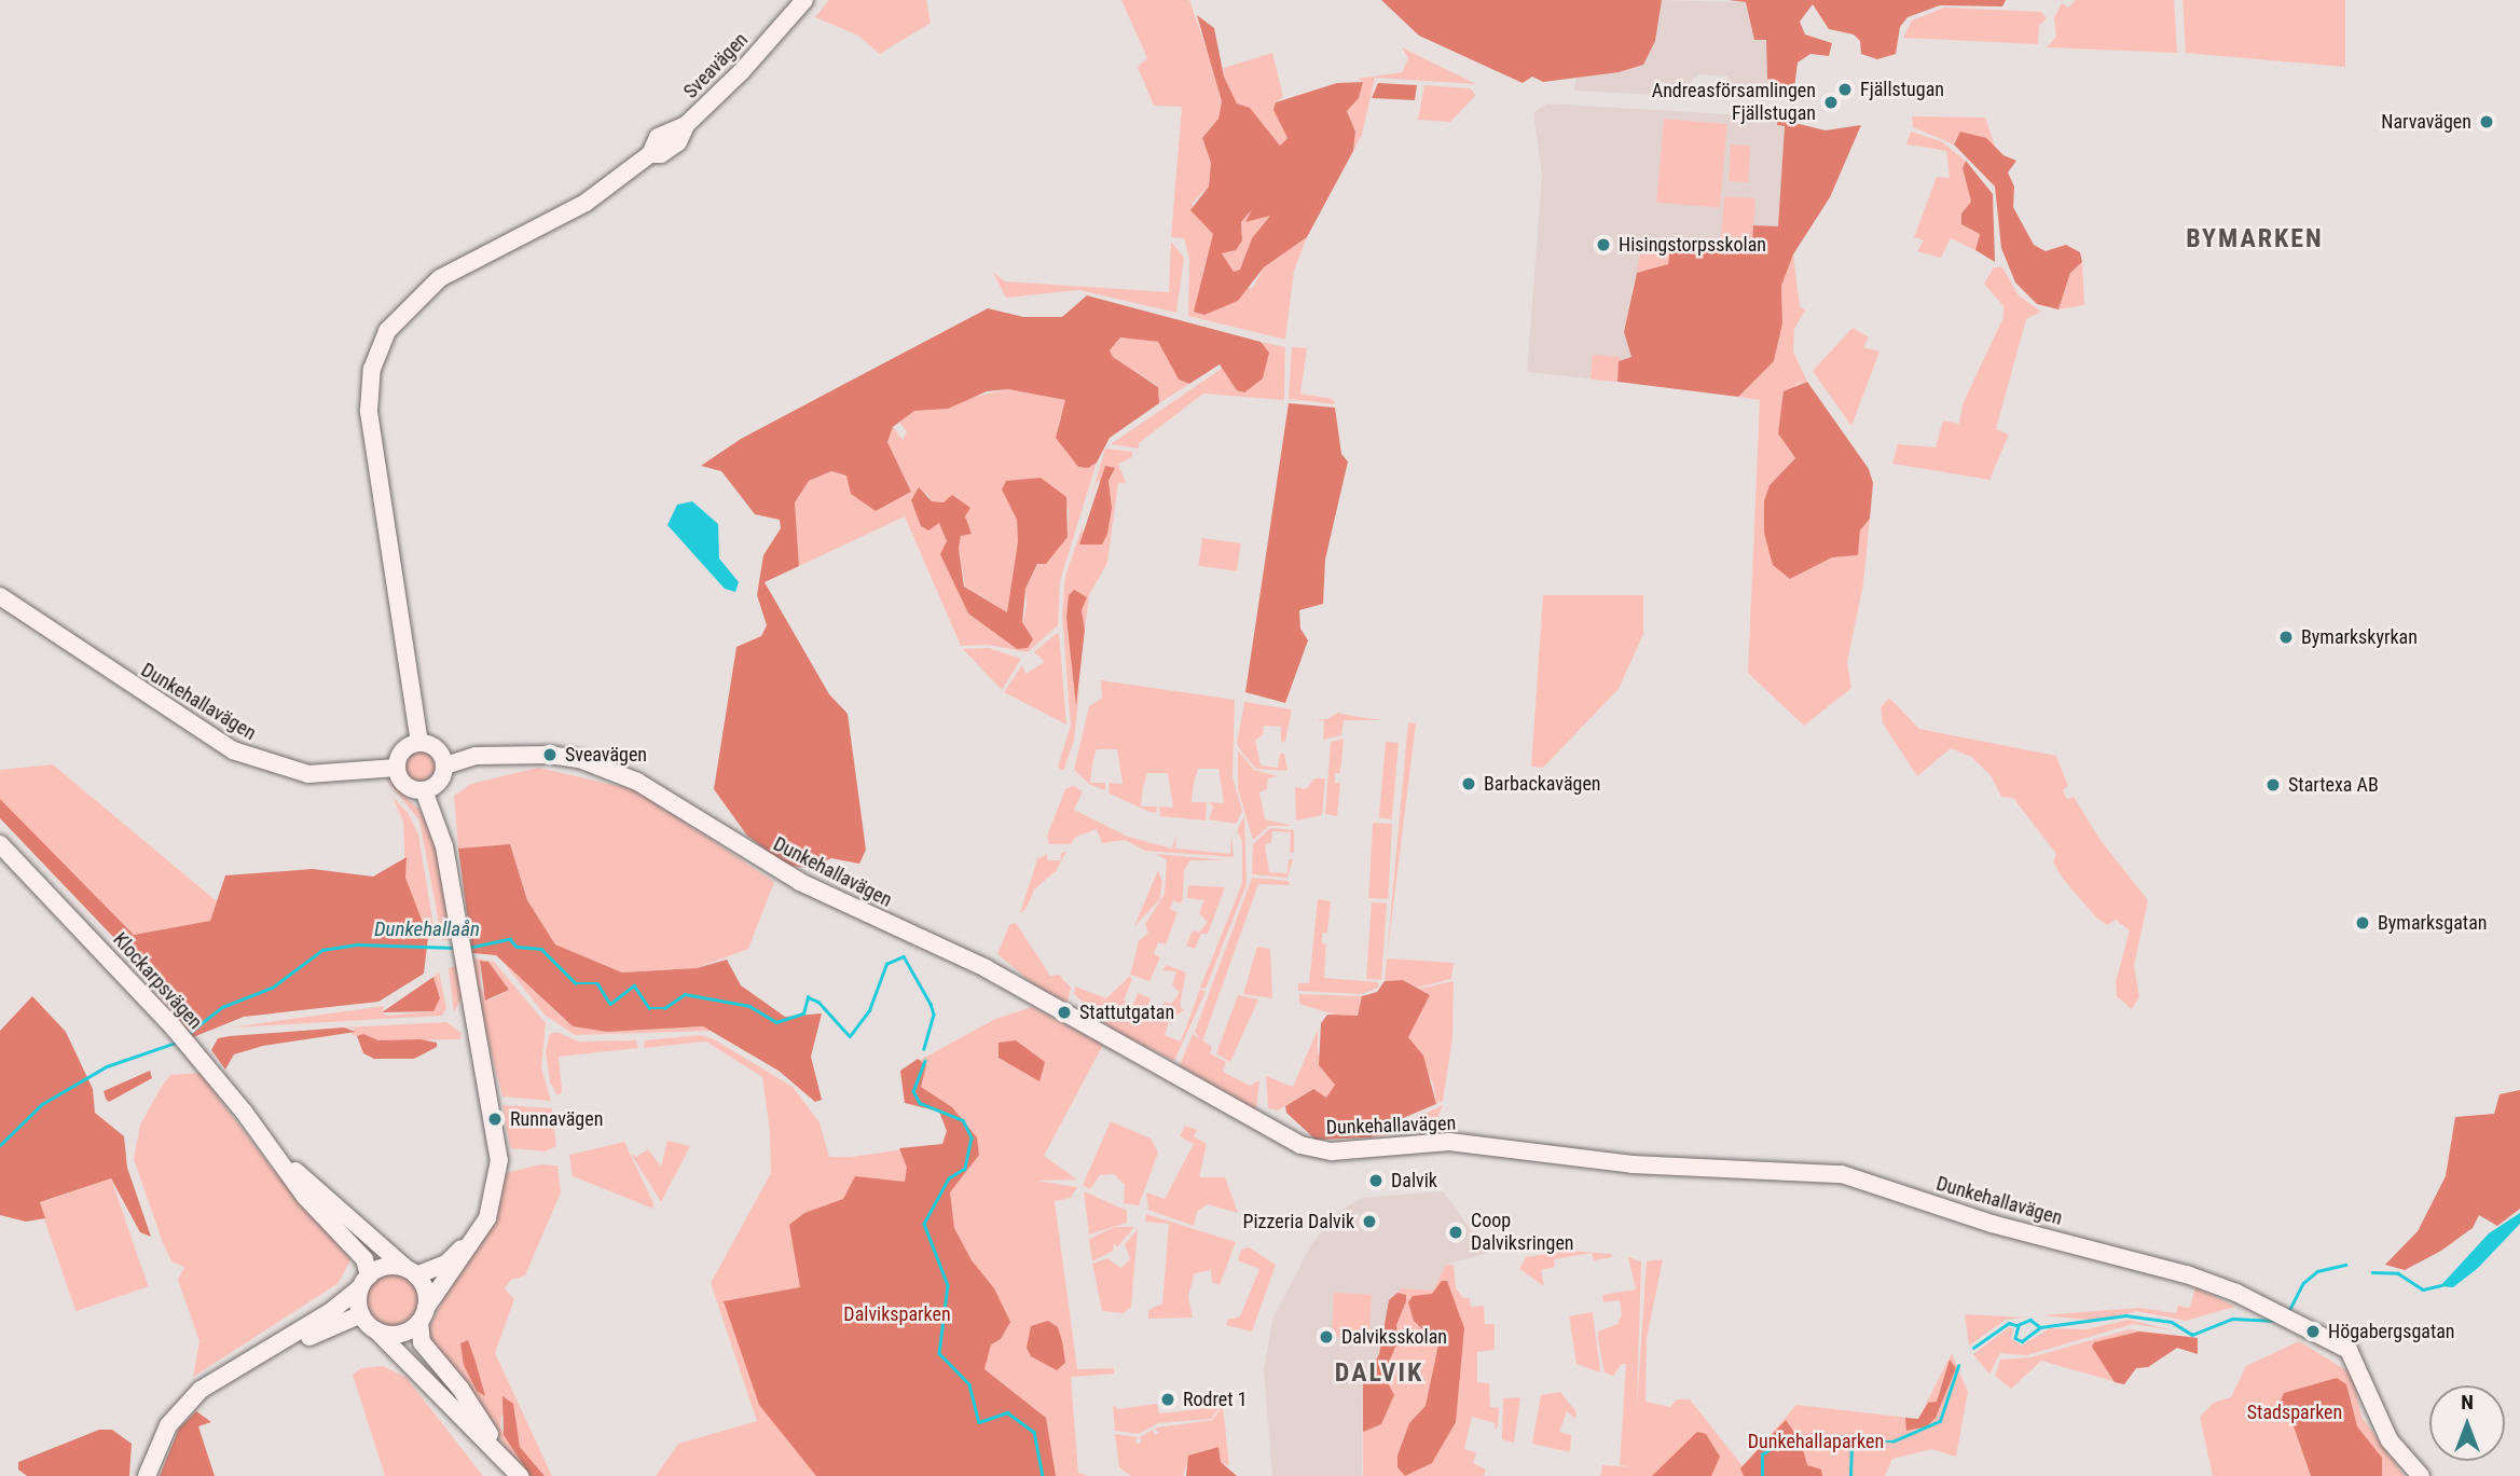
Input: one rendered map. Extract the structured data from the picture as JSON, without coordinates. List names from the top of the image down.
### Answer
{
  "streets": {
    "street": ["Sveavägen", "Dunkehallavägen", "Klockarpsvägen"]
  },
  "crossings": [
    ["Sveavägen", "Dunkehallavägen"]
  ],
  "districts": ["BYMARKEN", "DALVIK"],
  "water": ["Dunkehallaån"],
  "parks": ["Dalviksparken", "Stadsparken", "Dunkehallaparken"],
  "places": [
    "Fjällstugan",
    "Andreasförsamlingen Fjällstugan",
    "Narvavägen",
    "Hisingstorpsskolan",
    "Bymarkskyrkan",
    "Sveavägen",
    "Barbackavägen",
    "Startexa AB",
    "Bymarksgatan",
    "Stattutgatan",
    "Runnavägen",
    "Dalvik",
    "Pizzeria Dalvik",
    "Coop Dalviksringen",
    "Högabergsgatan",
    "Dalviksskolan",
    "Rodret 1"
  ],
  "north": "top"
}
